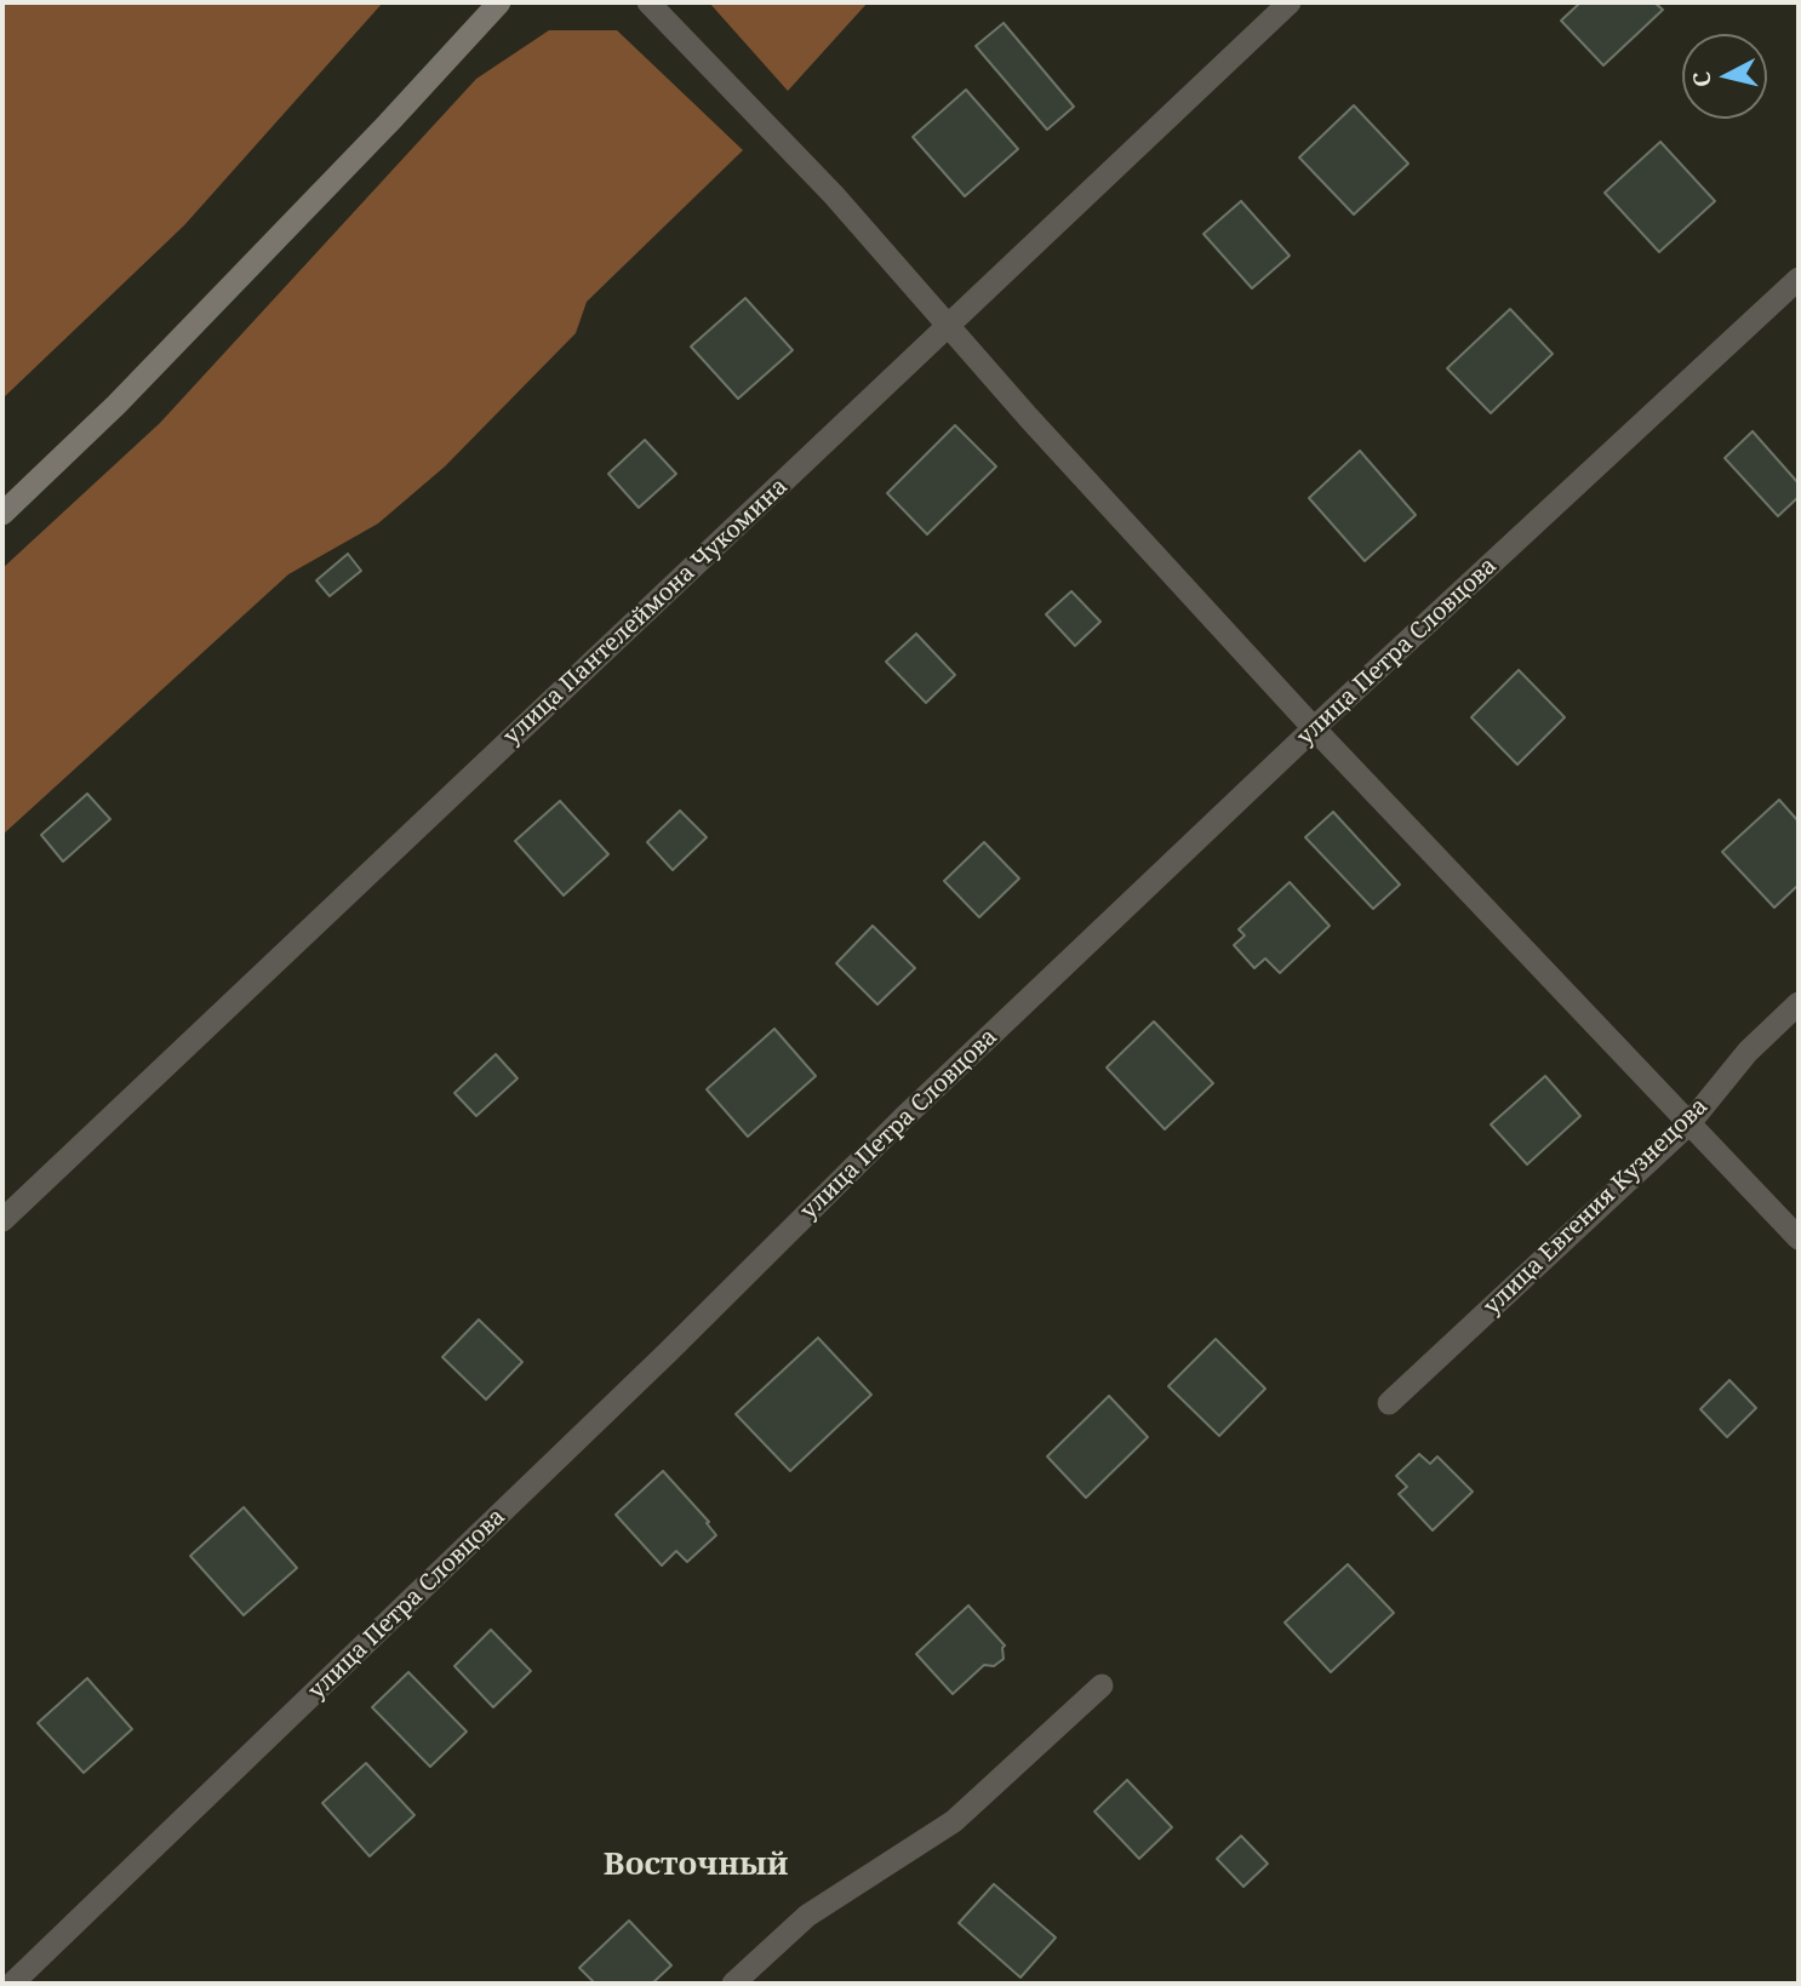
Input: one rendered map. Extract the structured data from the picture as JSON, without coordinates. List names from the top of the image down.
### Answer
{
  "streets": {
    "street": ["улица Пантелеймона Чукомина", "улица Петра Словцова", "улица Евгения Кузнецова"]
  },
  "districts": ["Восточный"],
  "north": "left"
}
